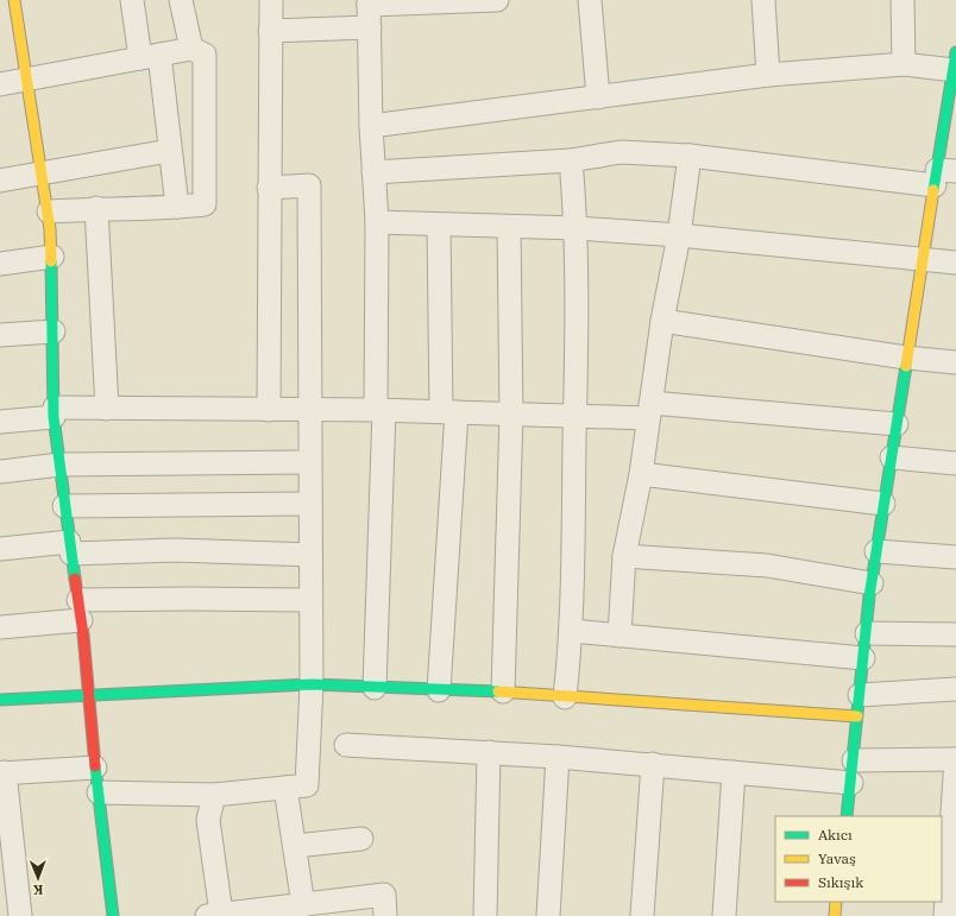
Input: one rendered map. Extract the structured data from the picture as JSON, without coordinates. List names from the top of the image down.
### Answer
{
  "legend": ["Akıcı", "Yavaş", "Sıkışık"],
  "north": "bottom"
}
